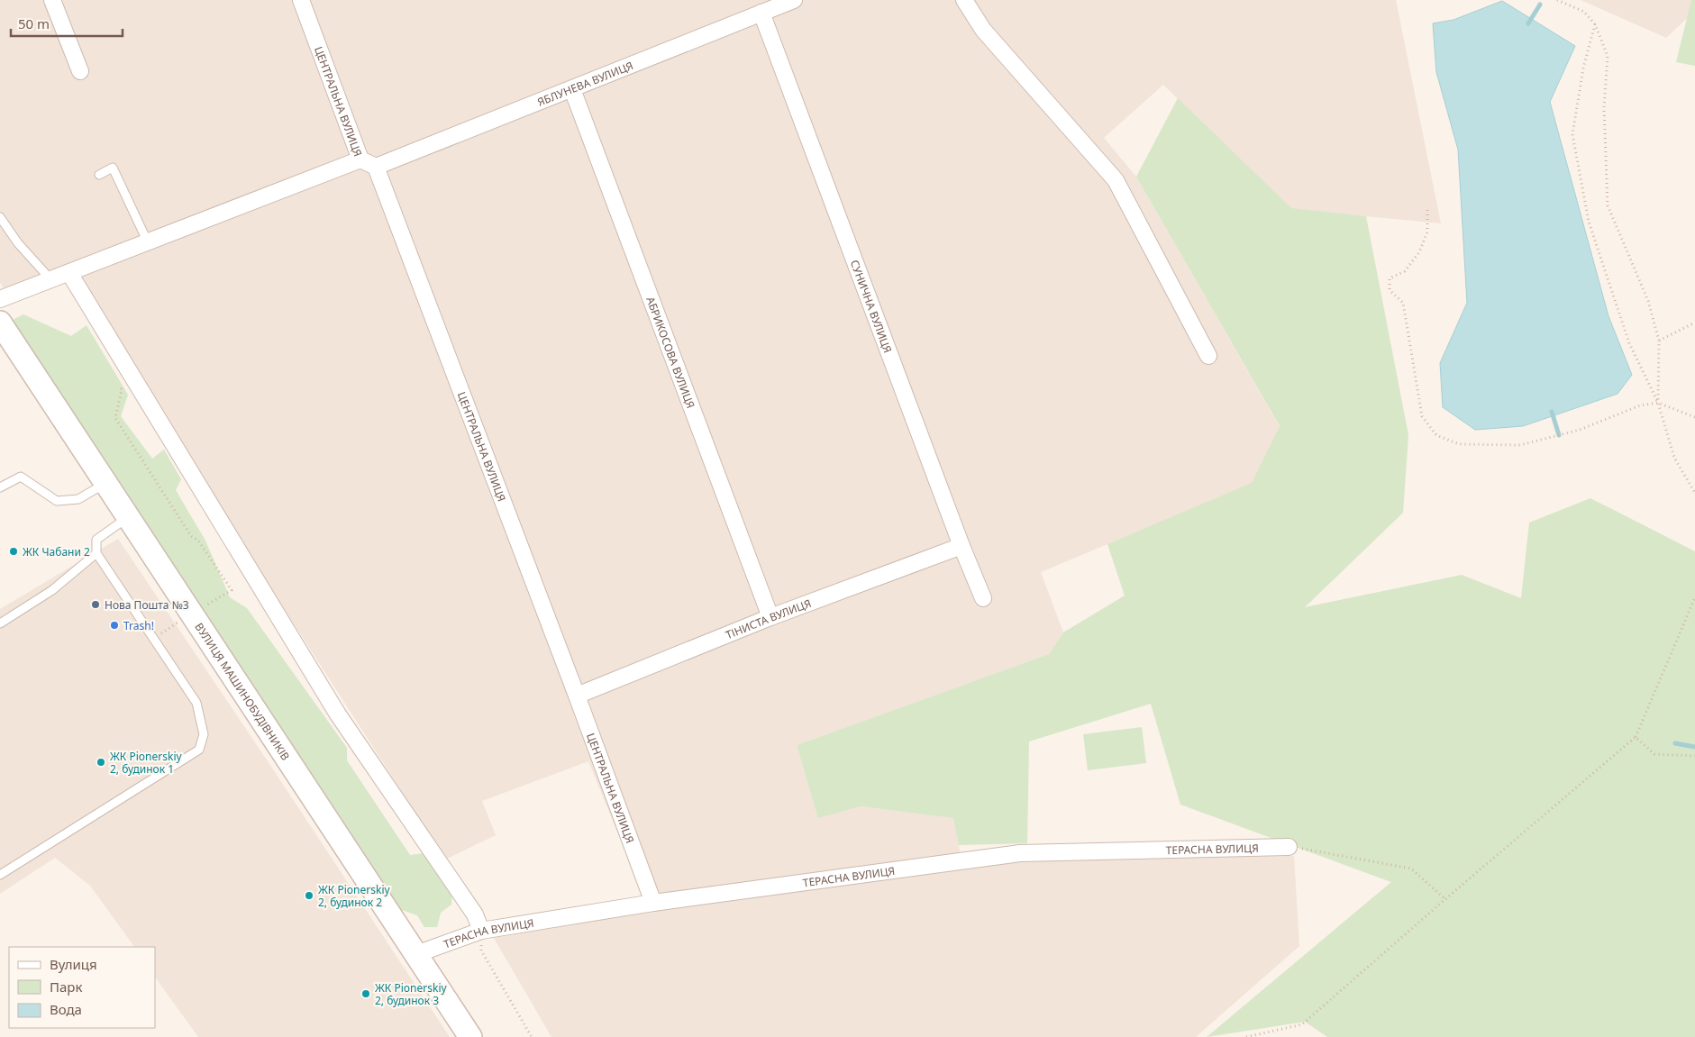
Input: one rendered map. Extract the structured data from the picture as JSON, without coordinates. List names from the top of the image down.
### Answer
{
  "streets": {
    "street": [
      "ЯБЛУНЕВА ВУЛИЦЯ",
      "ЦЕНТРАЛЬНА ВУЛИЦЯ",
      "СУНИЧНА ВУЛИЦЯ",
      "АБРИКОСОВА ВУЛИЦЯ",
      "ТІНИСТА ВУЛИЦЯ",
      "ВУЛИЦЯ МАШИНОБУДІВНИКІВ",
      "ТЕРАСНА ВУЛИЦЯ"
    ]
  },
  "crossings": [
    ["ЯБЛУНЕВА ВУЛИЦЯ", "ЦЕНТРАЛЬНА ВУЛИЦЯ"],
    ["ЯБЛУНЕВА ВУЛИЦЯ", "СУНИЧНА ВУЛИЦЯ"],
    ["ЯБЛУНЕВА ВУЛИЦЯ", "АБРИКОСОВА ВУЛИЦЯ"],
    ["ЦЕНТРАЛЬНА ВУЛИЦЯ", "ТІНИСТА ВУЛИЦЯ"],
    ["ЦЕНТРАЛЬНА ВУЛИЦЯ", "ТЕРАСНА ВУЛИЦЯ"],
    ["СУНИЧНА ВУЛИЦЯ", "ТІНИСТА ВУЛИЦЯ"],
    ["АБРИКОСОВА ВУЛИЦЯ", "ТІНИСТА ВУЛИЦЯ"],
    ["ВУЛИЦЯ МАШИНОБУДІВНИКІВ", "ТЕРАСНА ВУЛИЦЯ"]
  ],
  "places": [
    "ЖК Чабани 2",
    "Нова Пошта №3",
    "Trash!",
    "ЖК Pionerskiy 2, будинок 1",
    "ЖК Pionerskiy 2, будинок 2",
    "ЖК Pionerskiy 2, будинок 3"
  ],
  "legend": ["Вулиця", "Парк", "Вода"],
  "scale_bar": "50 m"
}
